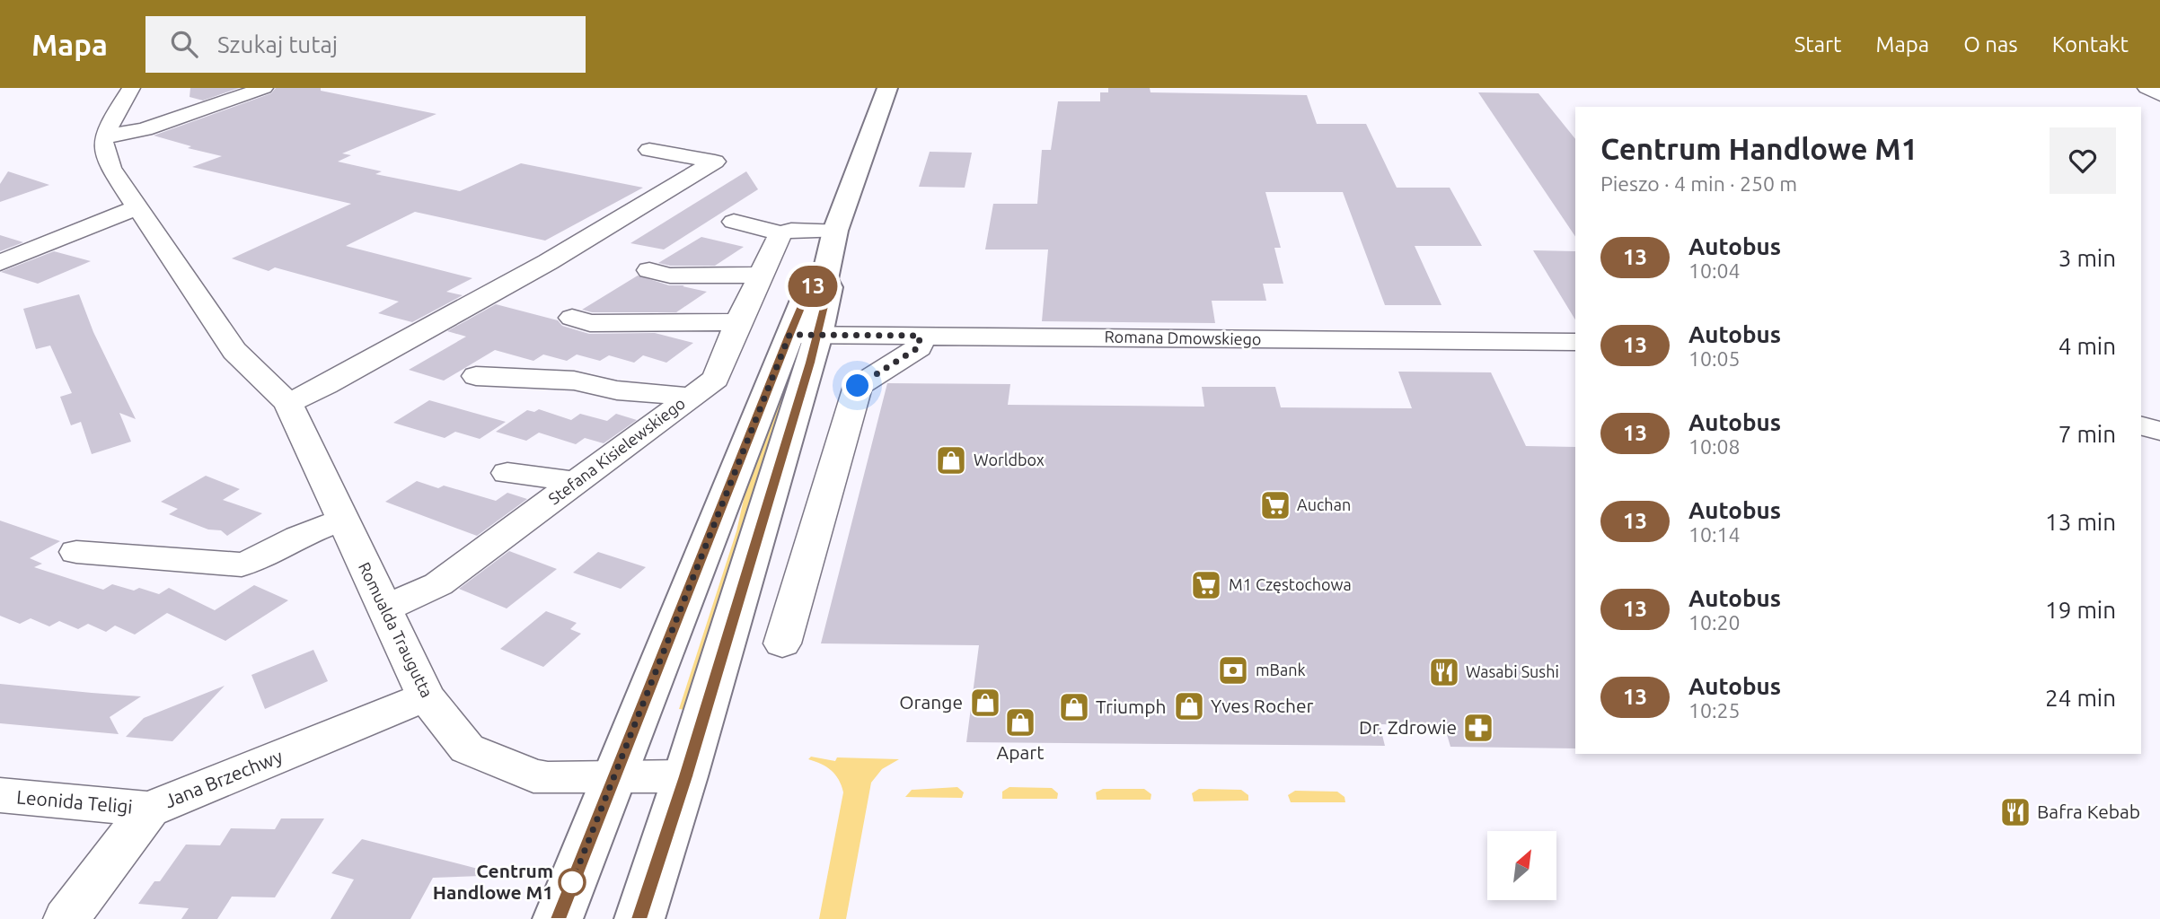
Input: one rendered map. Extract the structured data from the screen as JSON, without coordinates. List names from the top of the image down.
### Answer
{
  "streets": {
    "street": [
      "Romana Dmowskiego",
      "Stefana Kisielewskiego",
      "Romualda Traugutta",
      "Jana Brzechwy",
      "Leonida Teligi"
    ]
  },
  "crossings": [
    ["Stefana Kisielewskiego", "Romualda Traugutta"],
    ["Romualda Traugutta", "Jana Brzechwy"],
    ["Jana Brzechwy", "Leonida Teligi"]
  ],
  "places": {
    "shop": [
      "Worldbox",
      "Orange",
      "Yves Rocher",
      "Triumph",
      "Apart"
    ],
    "supermarket": ["Auchan", "M1 Częstochowa"],
    "bank": ["mBank"],
    "restaurant": ["Wasabi Sushi", "Bafra Kebab"],
    "pharmacy": ["Dr. Zdrowie"],
    "other": ["Centrum Handlowe M1"]
  },
  "lines": ["bus line 13"],
  "north": "top right",
  "page": {
    "header": "Mapa",
    "search": "Szukaj tutaj",
    "nav": [
      "Start",
      "Mapa",
      "O nas",
      "Kontakt"
    ],
    "on_map": "13",
    "heading": ["Centrum Handlowe M1", "Pieszo · 4 min · 250 m"],
    "list": [
      {
        "mark": "13",
        "name": "Autobus",
        "note": "10:04",
        "value": "3 min"
      },
      {
        "mark": "13",
        "name": "Autobus",
        "note": "10:05",
        "value": "4 min"
      },
      {
        "mark": "13",
        "name": "Autobus",
        "note": "10:08",
        "value": "7 min"
      },
      {
        "mark": "13",
        "name": "Autobus",
        "note": "10:14",
        "value": "13 min"
      },
      {
        "mark": "13",
        "name": "Autobus",
        "note": "10:20",
        "value": "19 min"
      },
      {
        "mark": "13",
        "name": "Autobus",
        "note": "10:25",
        "value": "24 min"
      }
    ]
  }
}
